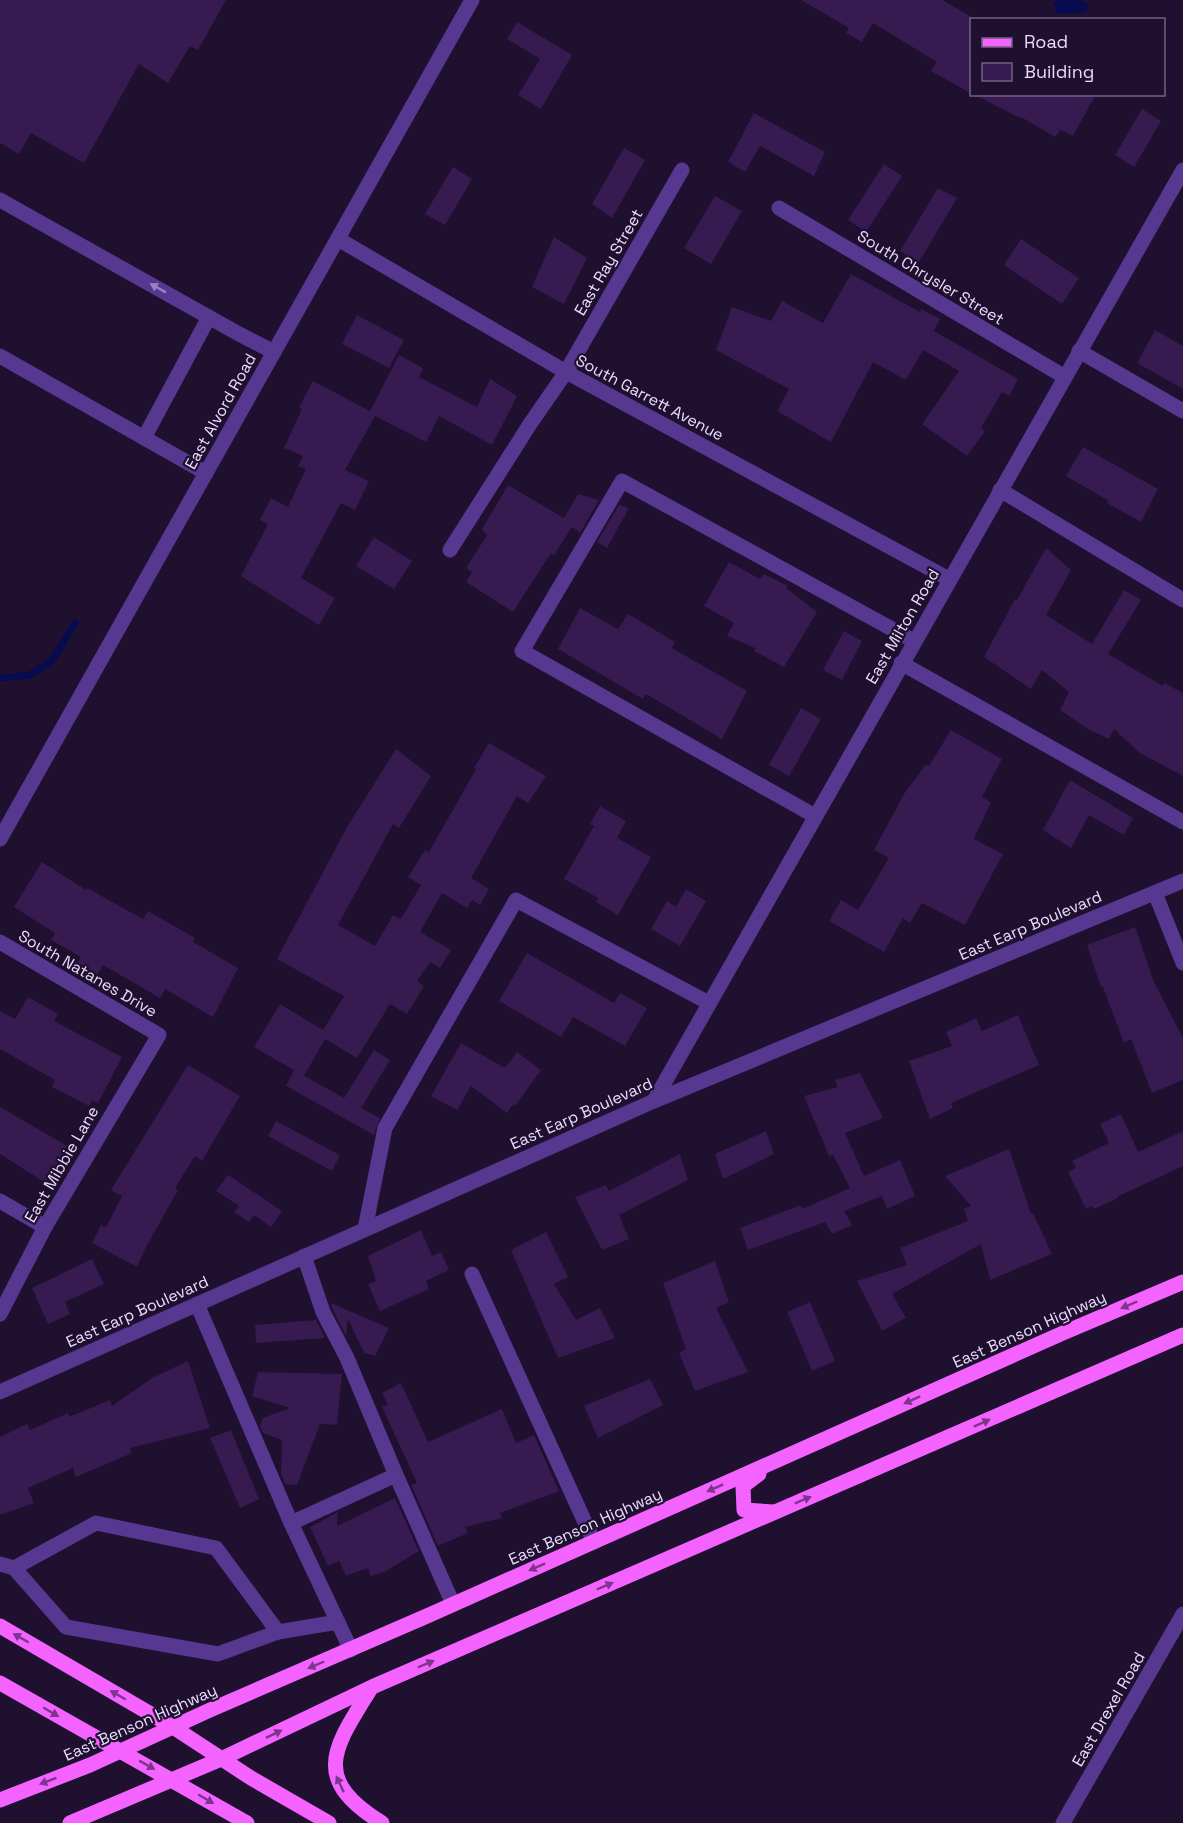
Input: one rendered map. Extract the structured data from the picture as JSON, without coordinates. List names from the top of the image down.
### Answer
{
  "streets": {
    "main road": ["East Benson Highway"],
    "street": [
      "East Ray Street",
      "South Chrysler Street",
      "South Garrett Avenue",
      "East Alvord Road",
      "East Milton Road",
      "East Earp Boulevard",
      "South Natanes Drive",
      "East Mibbie Lane",
      "East Drexel Road"
    ]
  },
  "crossings": [
    ["East Ray Street", "South Garrett Avenue"],
    ["South Chrysler Street", "East Milton Road"],
    ["South Garrett Avenue", "East Alvord Road"],
    ["South Garrett Avenue", "East Milton Road"],
    ["East Milton Road", "East Earp Boulevard"],
    ["South Natanes Drive", "East Mibbie Lane"]
  ],
  "legend": ["Road", "Building"]
}
